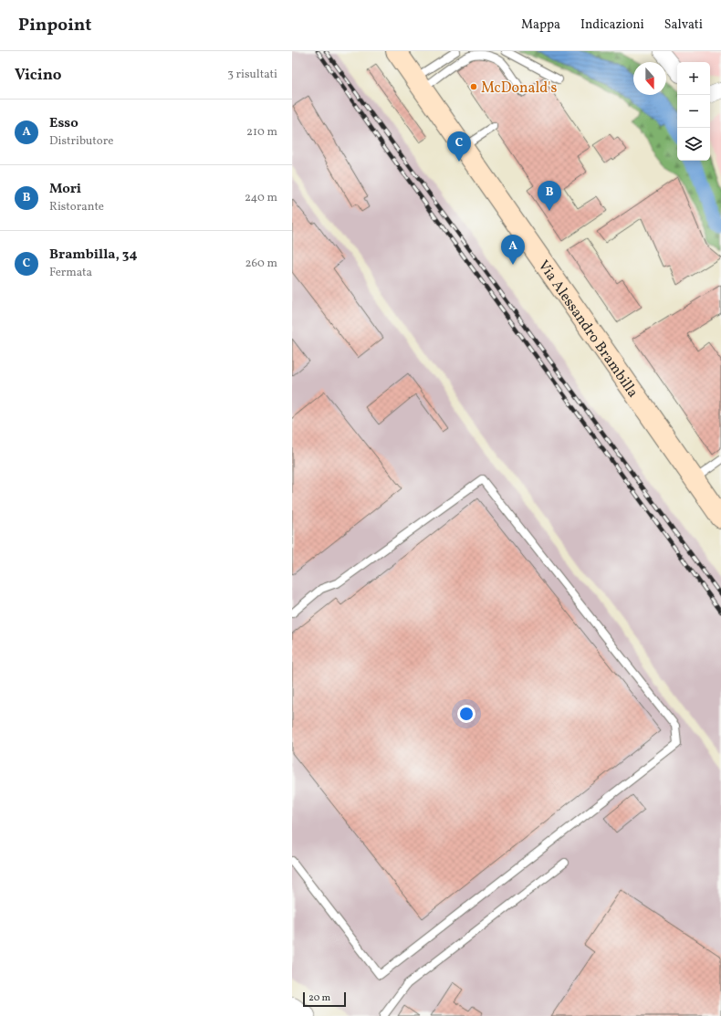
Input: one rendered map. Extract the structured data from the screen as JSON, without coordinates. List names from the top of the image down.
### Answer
{
  "streets": {
    "main road": ["Via Alessandro Brambilla"]
  },
  "places": ["McDonald's"],
  "scale_bar": "20 m",
  "north": "bottom",
  "page": {
    "header": "Pinpoint",
    "nav": ["Mappa", "Indicazioni", "Salvati"],
    "heading": ["Vicino", "3 risultati"],
    "map_buttons": ["+", "−"],
    "list": [
      {
        "mark": "A",
        "name": "Esso",
        "note": "Distributore",
        "value": "210 m"
      },
      {
        "mark": "B",
        "name": "Mori",
        "note": "Ristorante",
        "value": "240 m"
      },
      {
        "mark": "C",
        "name": "Brambilla, 34",
        "note": "Fermata",
        "value": "260 m"
      }
    ],
    "pins": ["C", "B", "A"],
    "scale": "20 m"
  }
}
